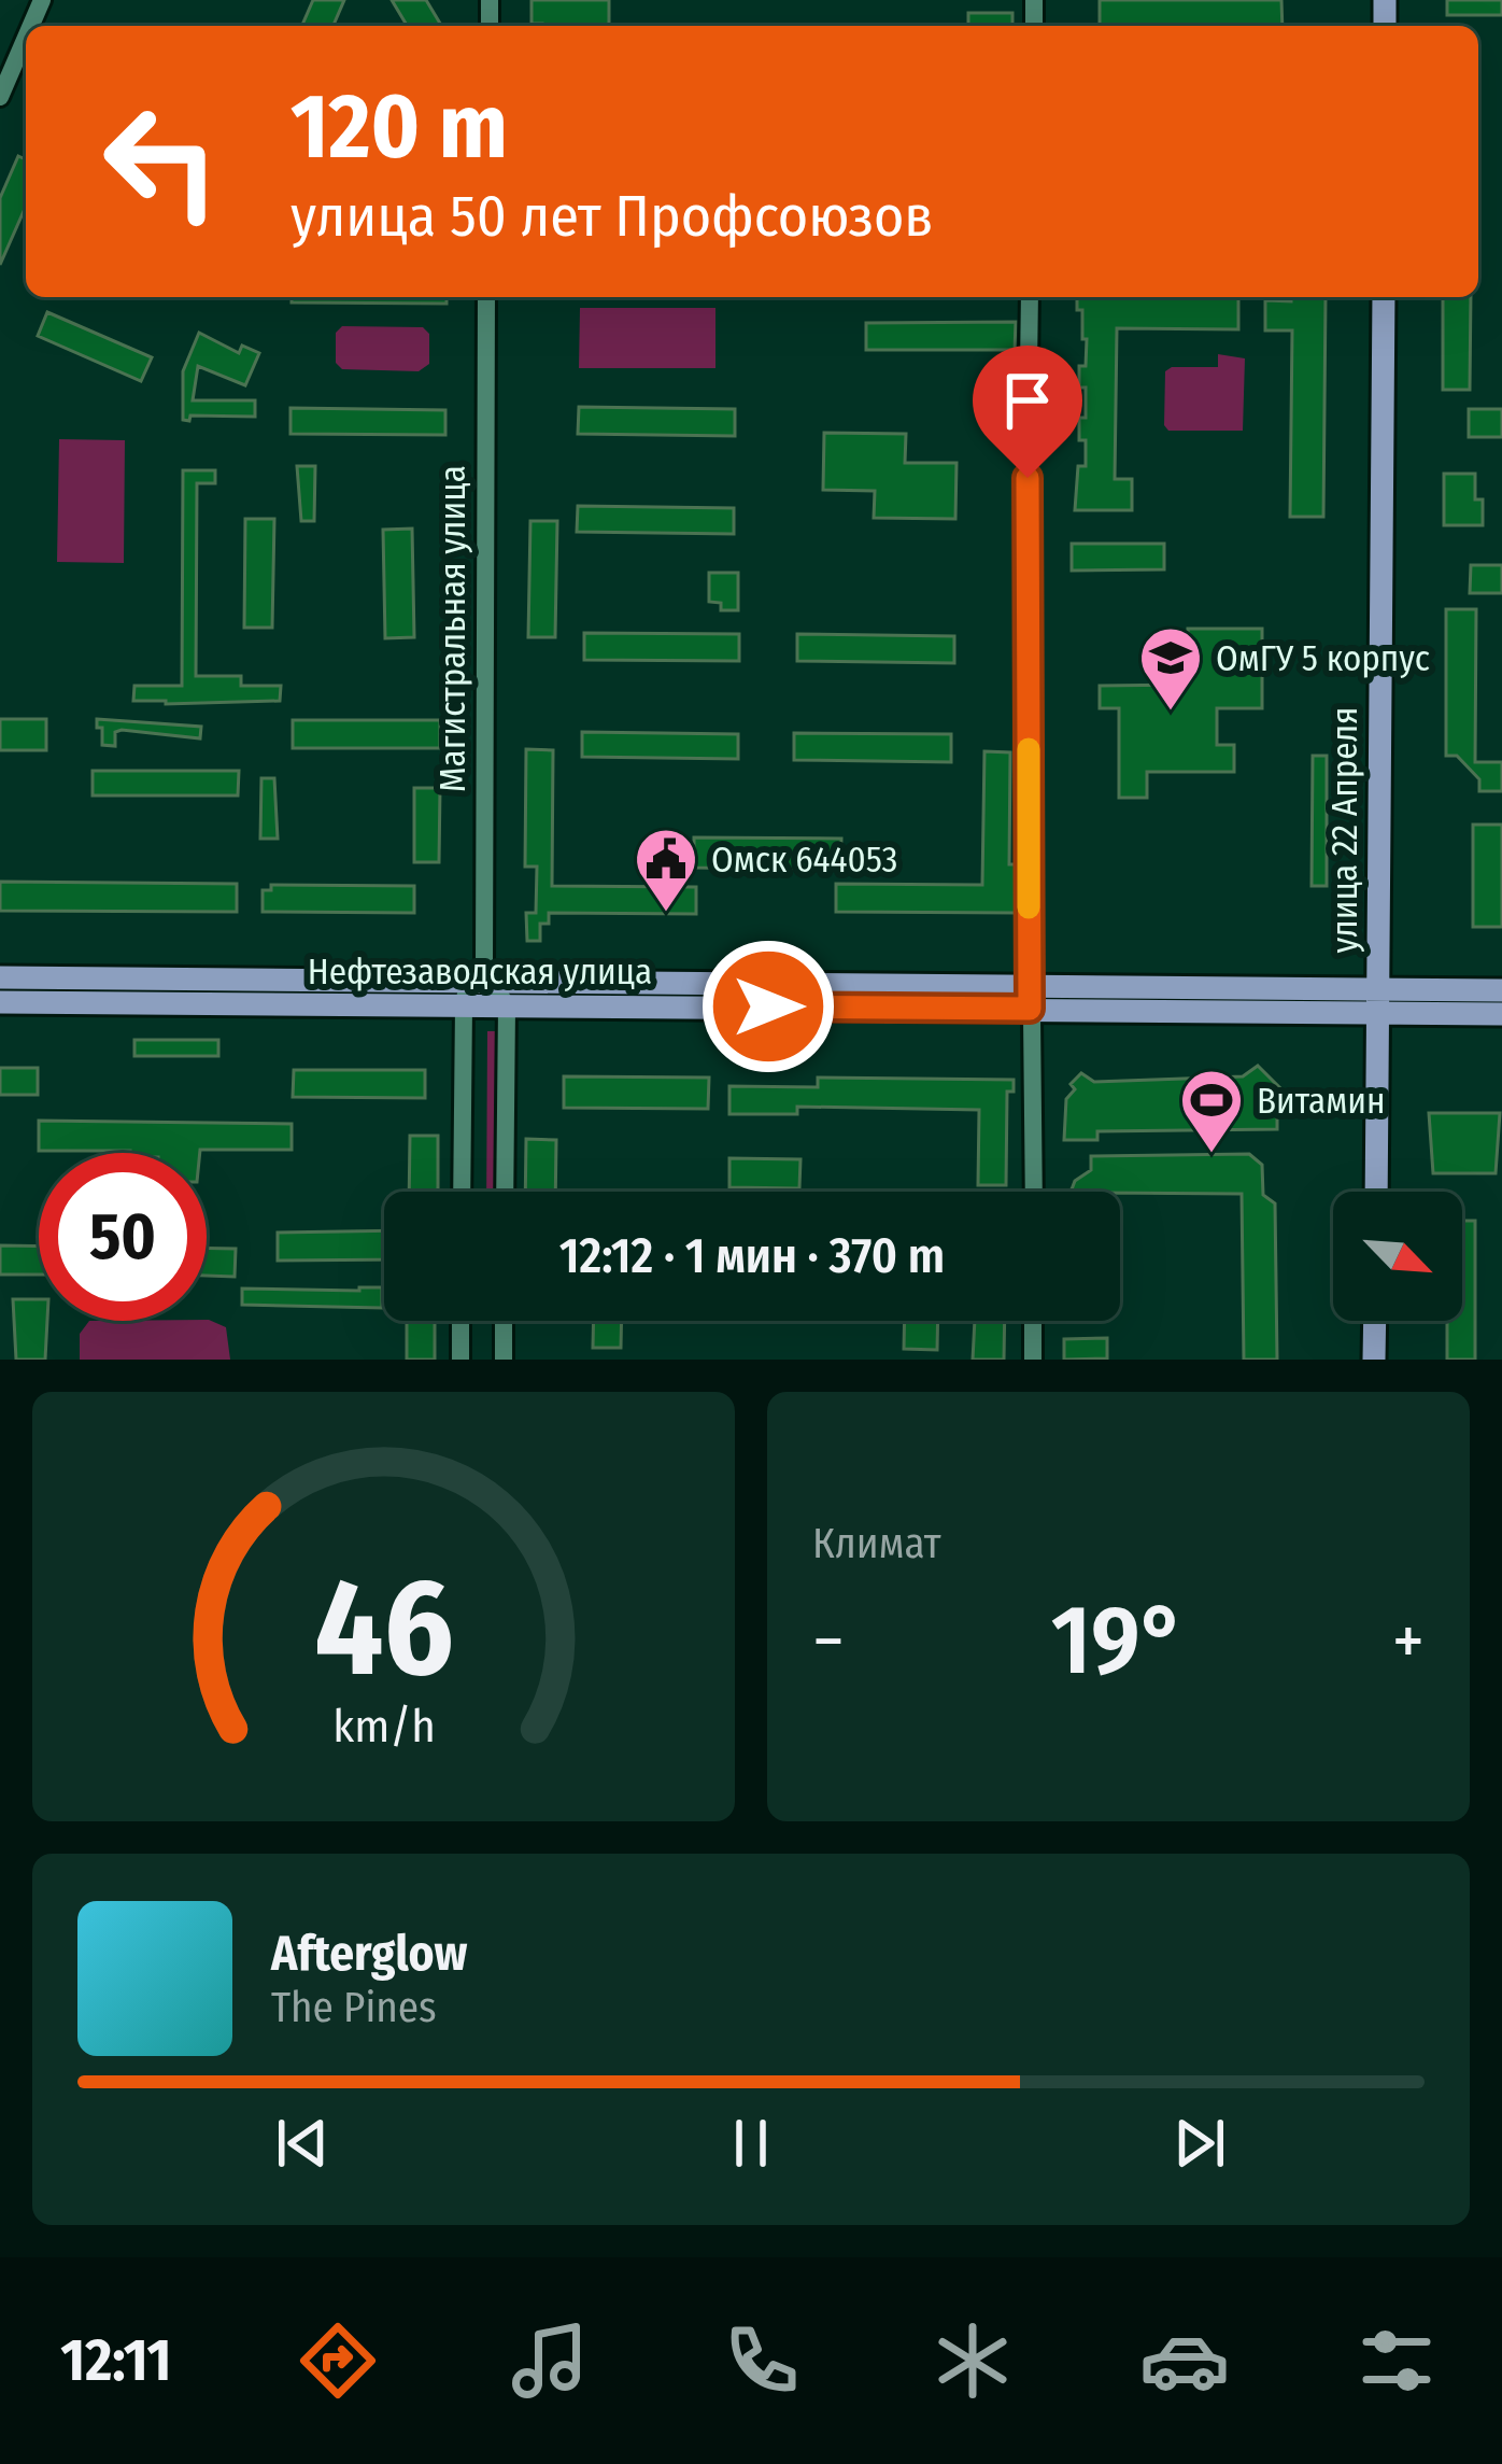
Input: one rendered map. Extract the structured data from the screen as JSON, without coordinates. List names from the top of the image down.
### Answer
{
  "streets": {
    "main road": ["улица 22 Апреля", "Нефтезаводская улица"],
    "street": ["Магистральная улица"]
  },
  "crossings": [
    ["Магистральная улица", "Нефтезаводская улица"],
    ["улица 22 Апреля", "Нефтезаводская улица"]
  ],
  "places": {
    "school or university": ["ОмГУ 5 корпус"],
    "public building": ["Омск 644053"],
    "sports": ["Витамин"]
  },
  "north": "bottom right",
  "page": {
    "turn": ["120 m", "улица 50 лет Профсоюзов"],
    "limit": "50",
    "trip": "12:12 · 1 мин · 370 m",
    "tile": "Климат",
    "heat": ["−", "19°", "+"],
    "song": ["Afterglow", "The Pines"],
    "tabs": "12:11",
    "gauge": ["46", "km/h"]
  }
}
